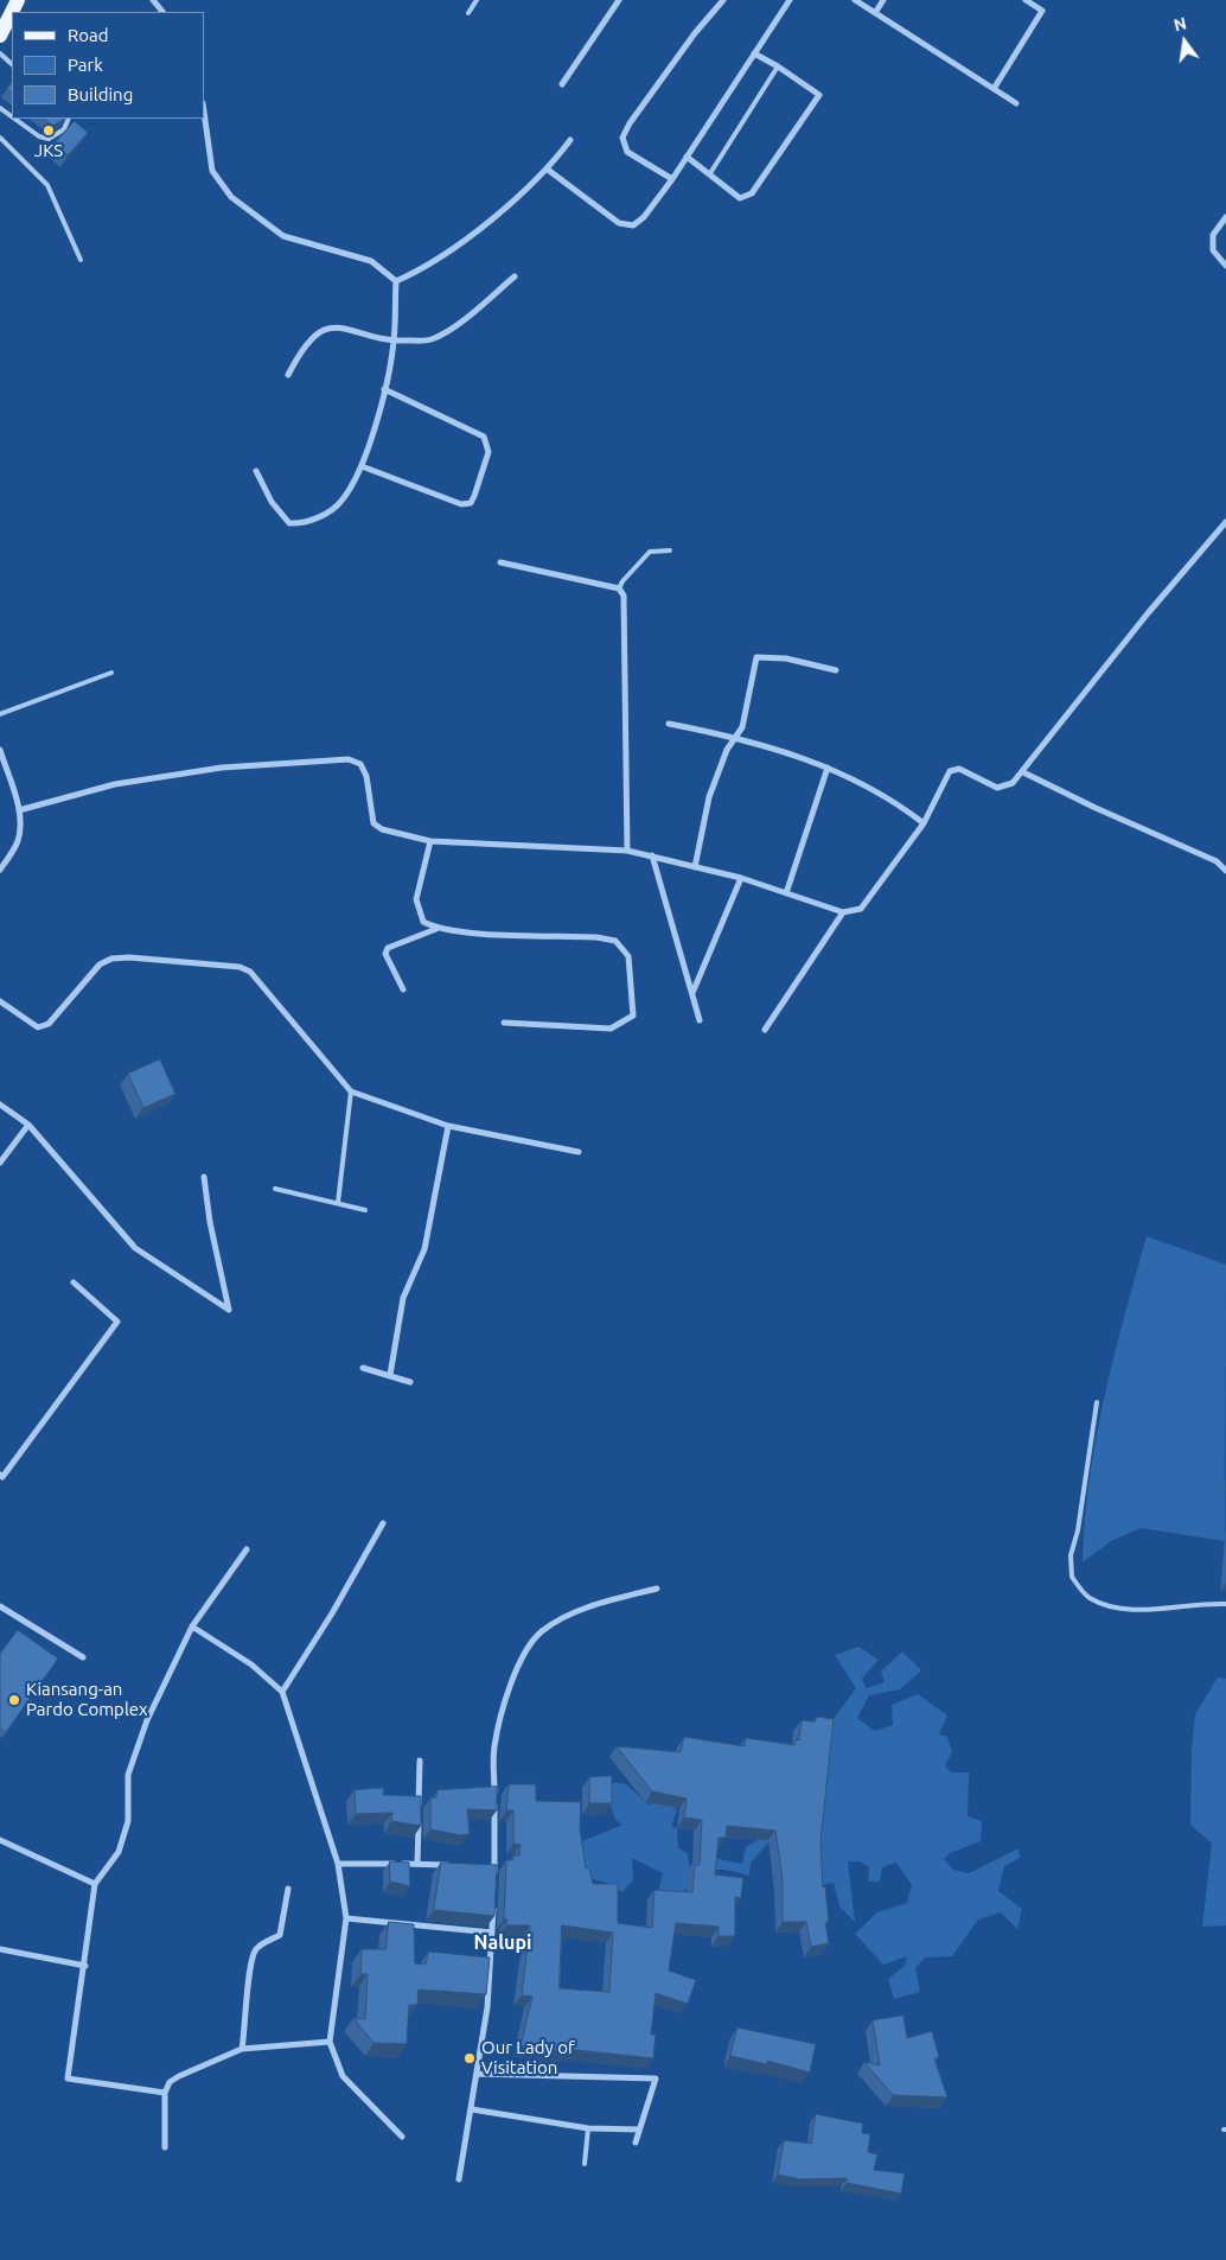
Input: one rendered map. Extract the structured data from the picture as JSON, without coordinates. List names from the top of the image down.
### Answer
{
  "districts": ["Nalupi"],
  "places": ["JKS", "Kiansang-an Pardo Complex", "Our Lady of Visitation"],
  "legend": ["Road", "Park", "Building"],
  "north": "top"
}
